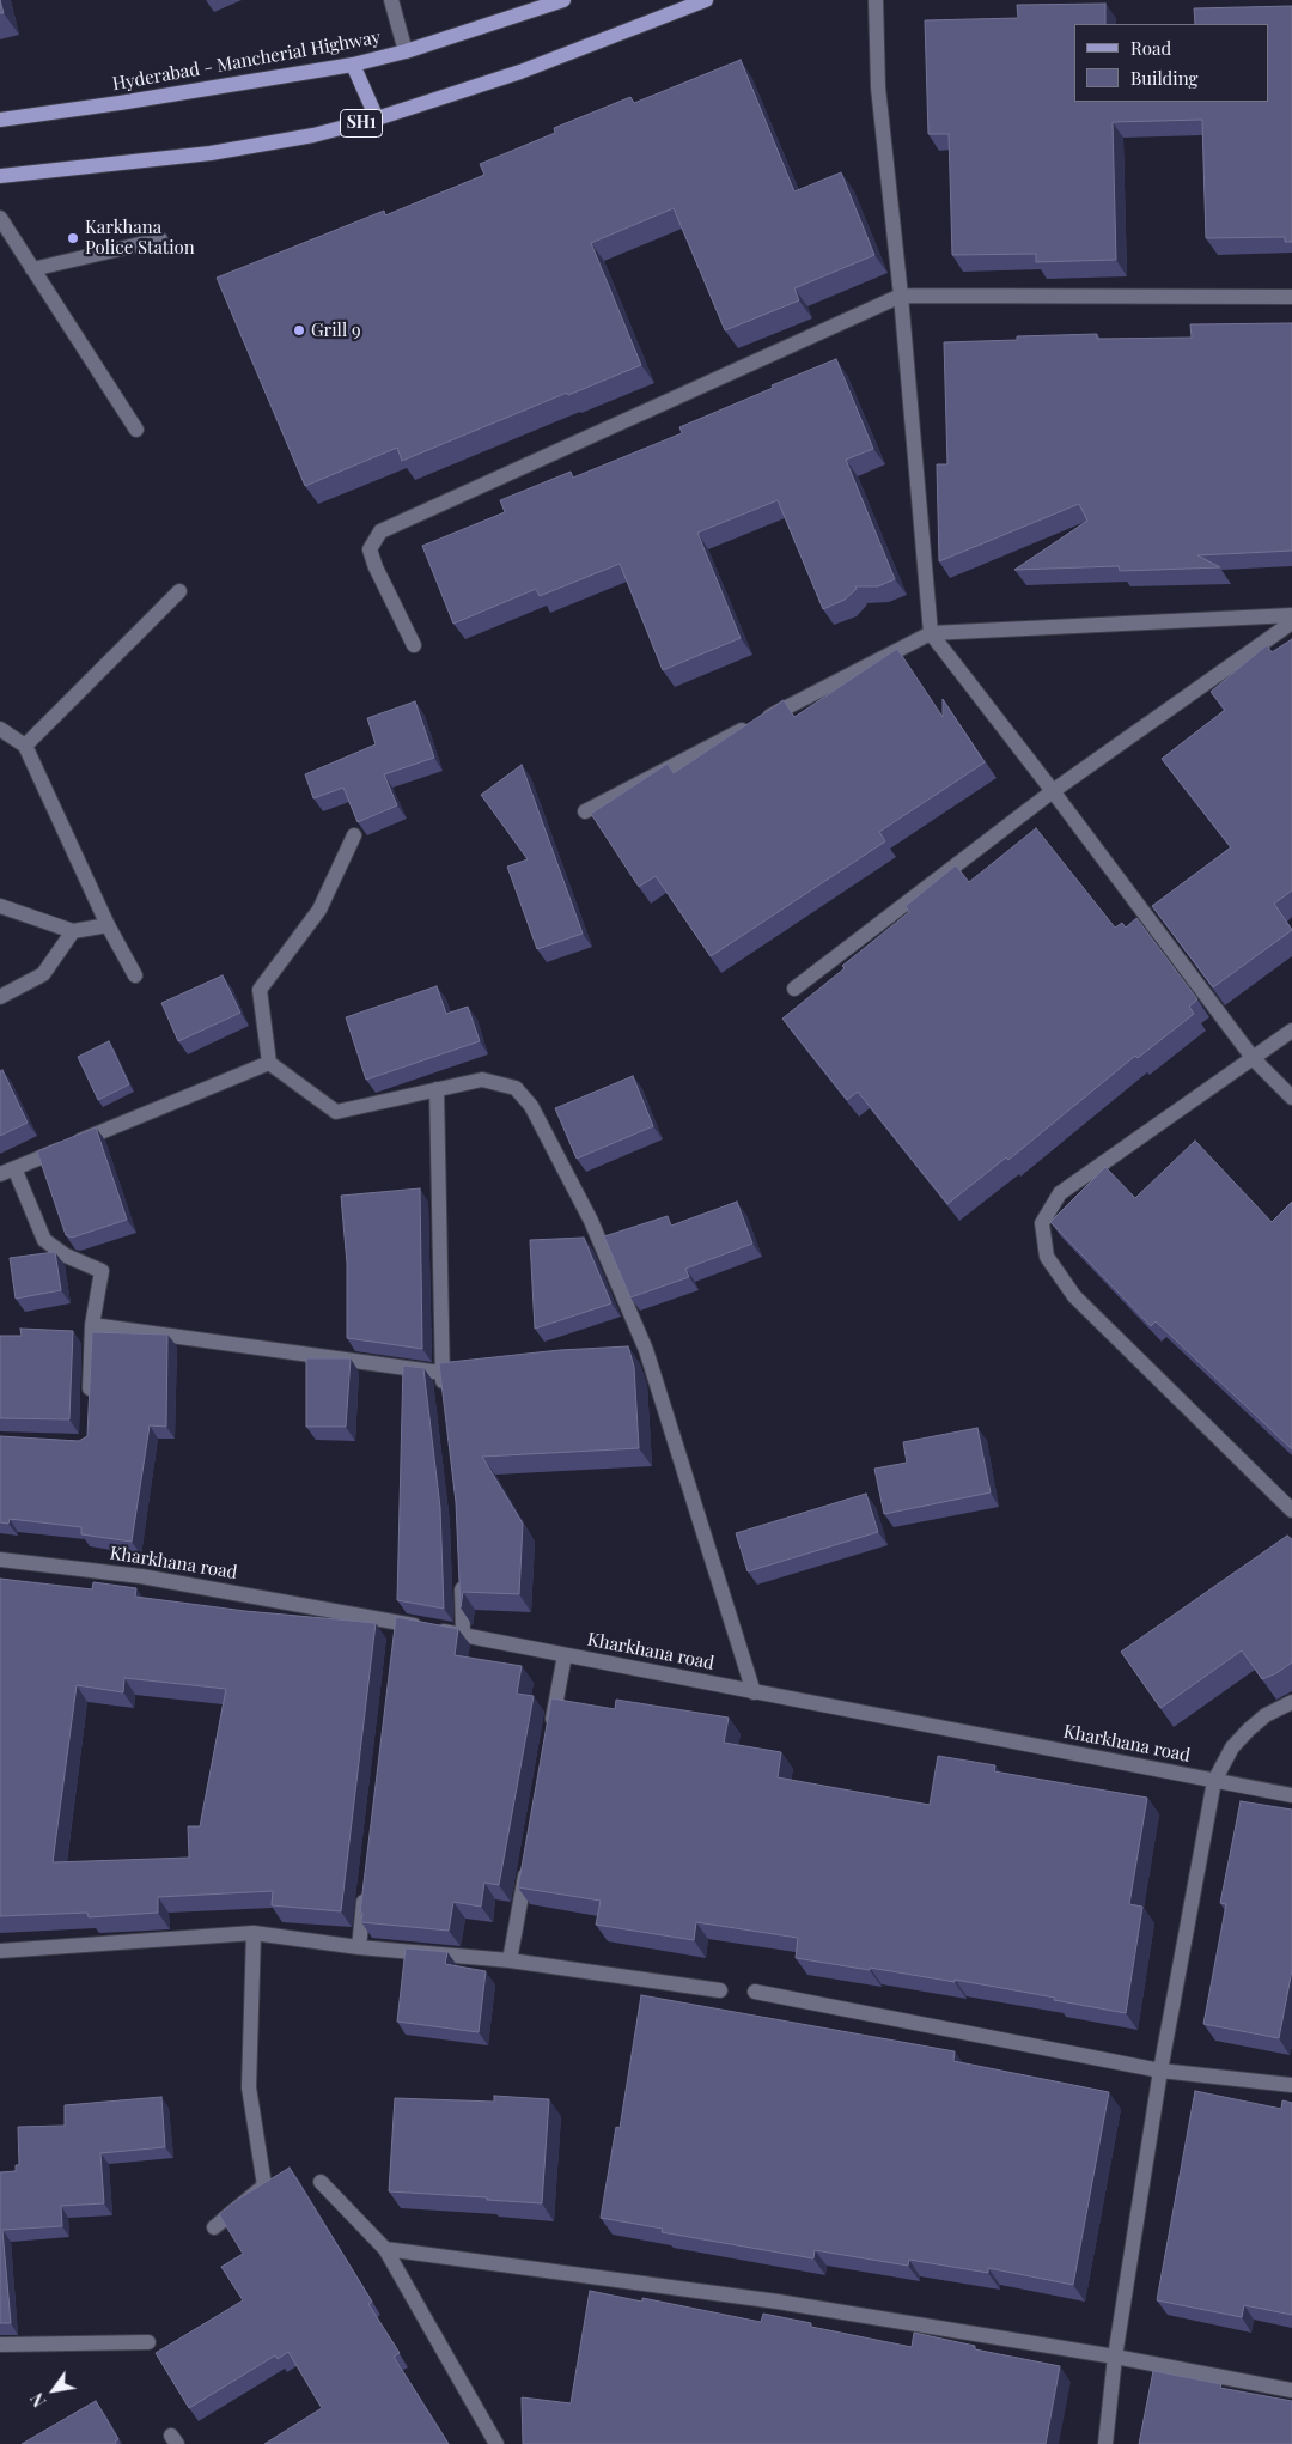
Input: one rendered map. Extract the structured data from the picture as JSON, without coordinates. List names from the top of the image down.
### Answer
{
  "streets": {
    "main road": ["Hyderabad - Mancherial Highway", "SH1"],
    "street": ["Kharkhana road"]
  },
  "places": ["Karkhana Police Station", "Grill 9"],
  "legend": ["Road", "Building"],
  "north": "bottom left"
}
